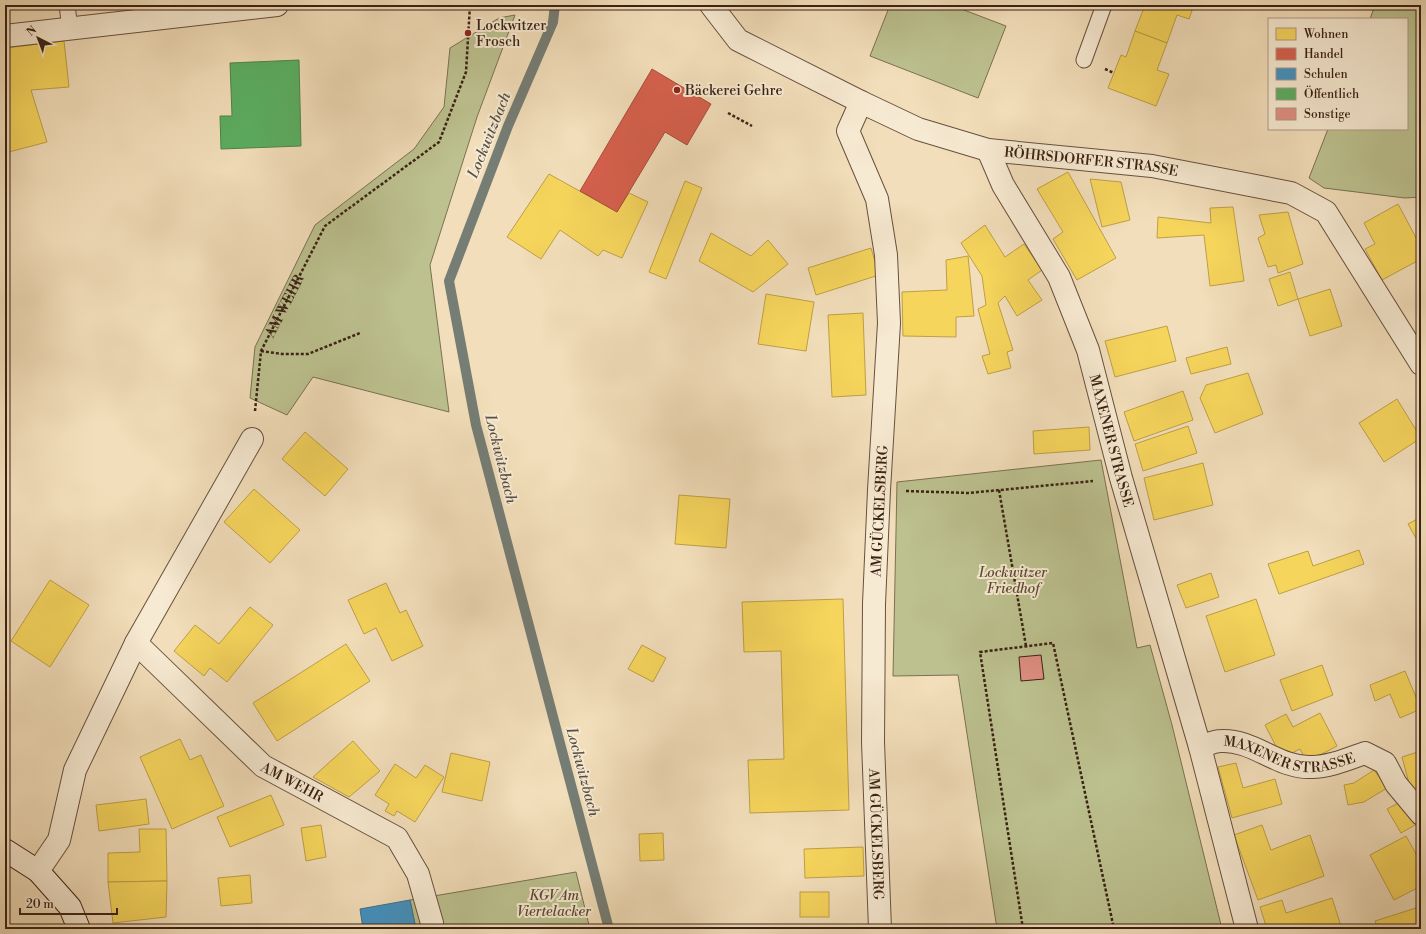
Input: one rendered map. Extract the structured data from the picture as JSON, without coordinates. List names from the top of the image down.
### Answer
{
  "streets": {
    "street": [
      "RÖHRSDORFER STRASSE",
      "AM WEHR",
      "MAXENER STRASSE",
      "AM GÜCKELSBERG"
    ]
  },
  "crossings": [
    ["RÖHRSDORFER STRASSE", "MAXENER STRASSE"],
    ["RÖHRSDORFER STRASSE", "AM GÜCKELSBERG"]
  ],
  "water": ["Lockwitzbach"],
  "parks": ["Lockwitzer Friedhof", "KGV Am Viertelacker"],
  "places": ["Lockwitzer Frosch", "Bäckerei Gehre"],
  "legend": [
    "Wohnen",
    "Handel",
    "Schulen",
    "Öffentlich",
    "Sonstige"
  ],
  "scale_bar": "20 m",
  "north": "top left"
}
